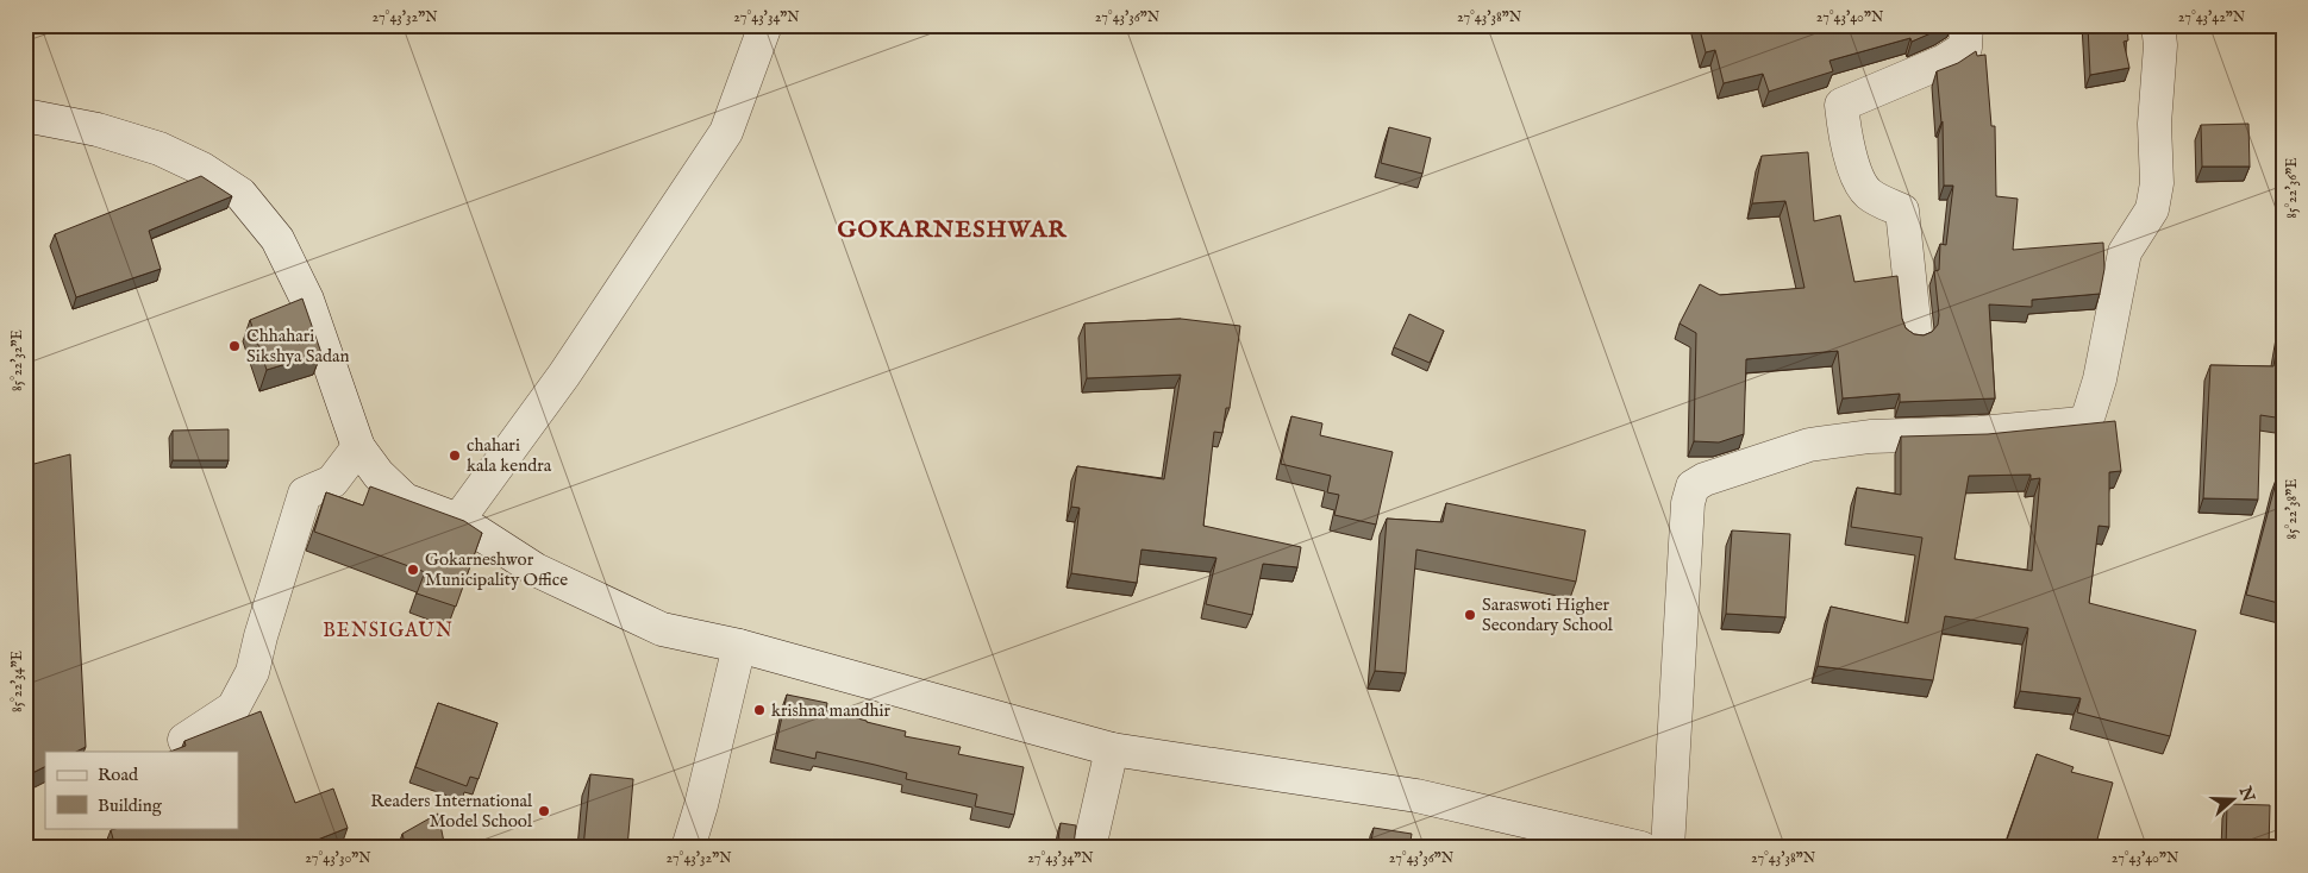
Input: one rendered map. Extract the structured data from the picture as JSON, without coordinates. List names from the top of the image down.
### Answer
{
  "districts": ["GOKARNESHWAR", "BENSIGAUN"],
  "places": [
    "Chhahari Sikshya Sadan",
    "chahari kala kendra",
    "Gokarneshwor Municipality Office",
    "Saraswoti Higher Secondary School",
    "krishna mandhir",
    "Readers International Model School"
  ],
  "legend": ["Road", "Building"],
  "north": "right",
  "coordinates": [
    "27°43'32\"N",
    "27°43'34\"N",
    "27°43'36\"N",
    "27°43'38\"N",
    "27°43'40\"N",
    "27°43'42\"N",
    "85°22'36\"E",
    "85°22'32\"E",
    "85°22'38\"E",
    "85°22'34\"E",
    "27°43'30\"N"
  ]
}
